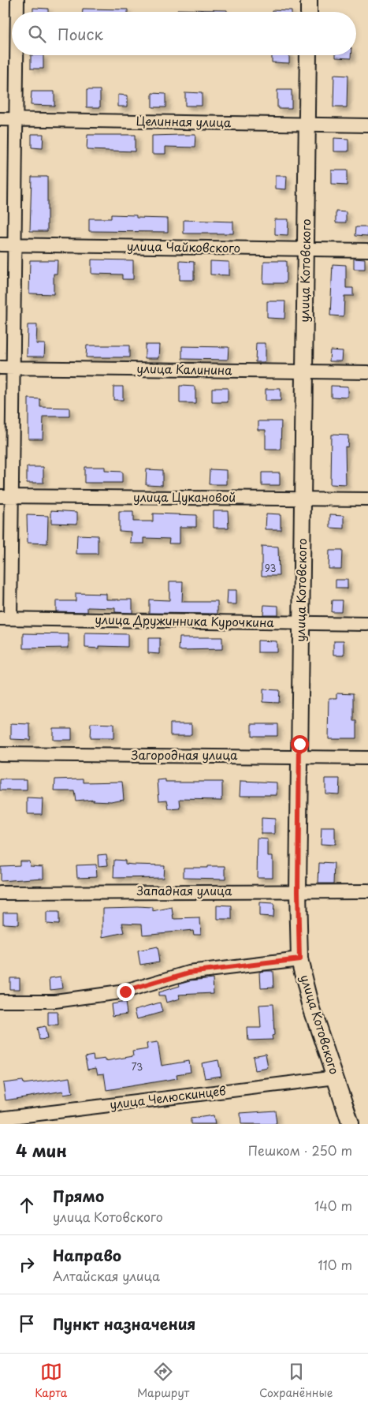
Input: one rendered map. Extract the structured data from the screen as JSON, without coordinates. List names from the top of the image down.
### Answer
{
  "streets": {
    "street": [
      "Целинная улица",
      "улица Чайковского",
      "улица Котовского",
      "улица Калинина",
      "улица Цукановой",
      "улица Дружинника Курочкина",
      "Загородная улица",
      "Западная улица",
      "улица Челюскинцев"
    ]
  },
  "crossings": [
    ["Целинная улица", "улица Котовского"],
    ["улица Чайковского", "улица Котовского"],
    ["улица Котовского", "улица Калинина"],
    ["улица Котовского", "улица Цукановой"],
    ["улица Котовского", "улица Дружинника Курочкина"],
    ["улица Котовского", "Загородная улица"],
    ["улица Котовского", "Западная улица"],
    ["улица Котовского", "улица Челюскинцев"]
  ],
  "house_numbers": ["93", "73"],
  "page": {
    "search": "Поиск",
    "heading": ["4 мин", "Пешком · 250 m"],
    "list": [
      ["Прямо", "улица Котовского", "140 m"],
      ["Направо", "Алтайская улица", "110 m"],
      "Пункт назначения"
    ],
    "nav": ["Карта", "Маршрут", "Сохранённые"]
  }
}
